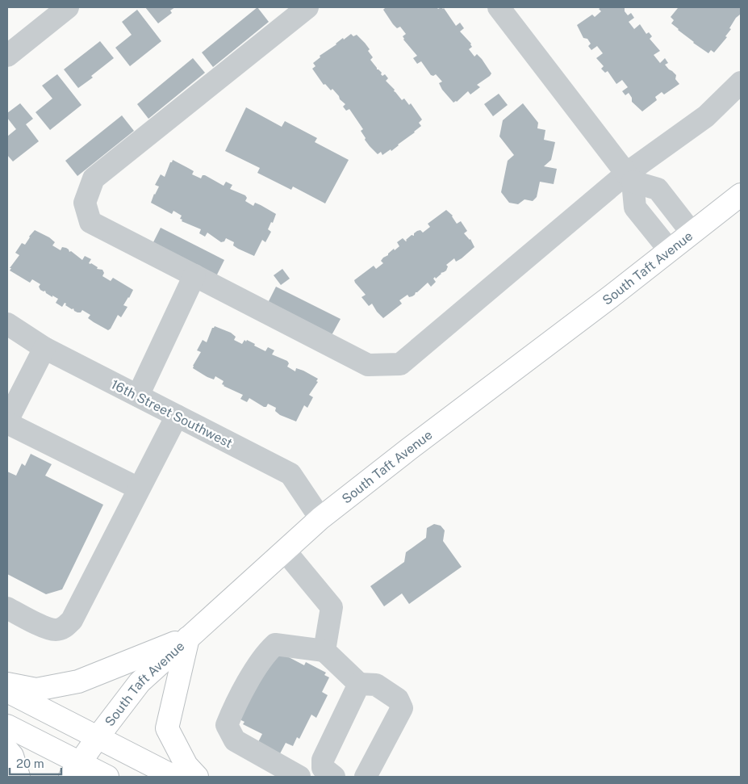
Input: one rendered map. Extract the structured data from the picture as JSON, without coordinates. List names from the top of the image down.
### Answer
{
  "streets": {
    "main road": ["South Taft Avenue"],
    "street": ["16th Street Southwest"]
  },
  "crossings": [
    ["South Taft Avenue", "16th Street Southwest"]
  ],
  "scale_bar": "20 m"
}
